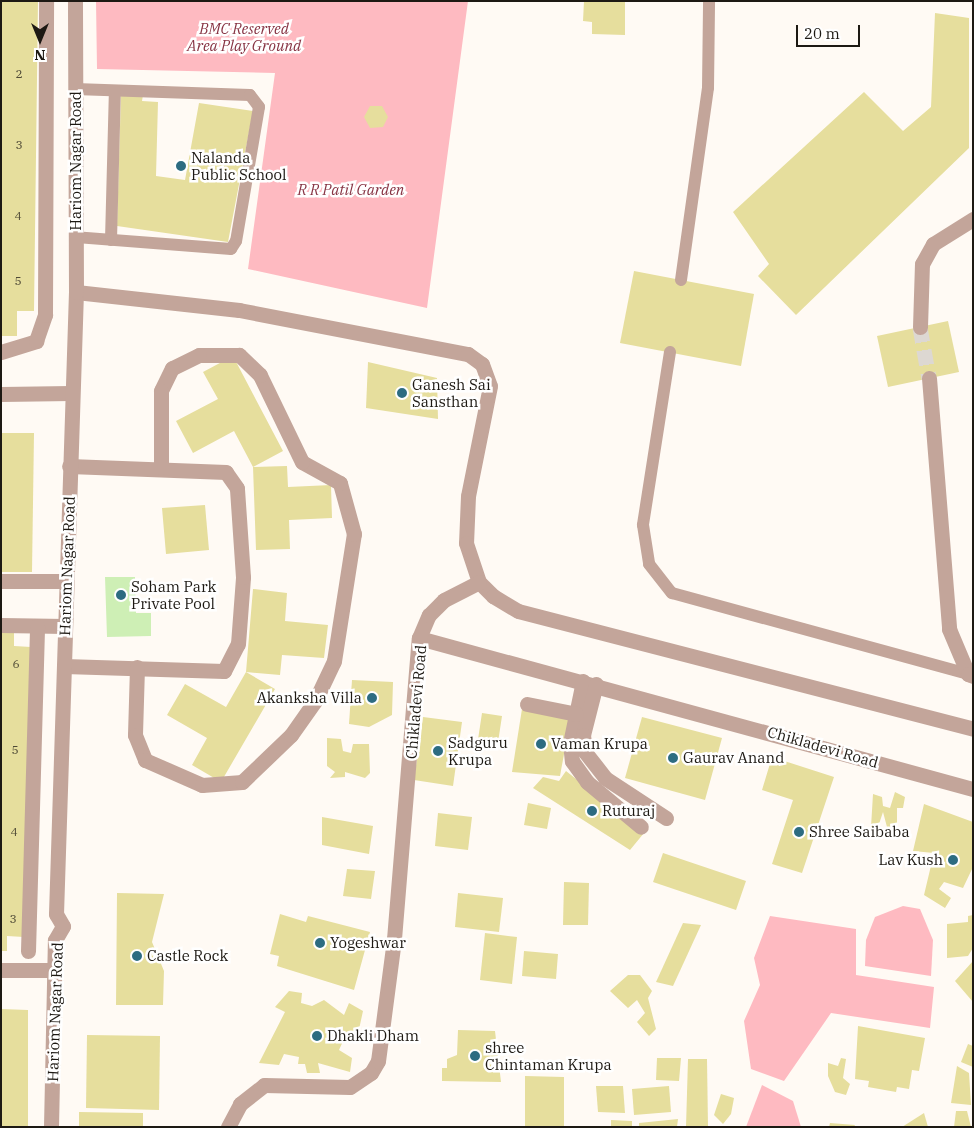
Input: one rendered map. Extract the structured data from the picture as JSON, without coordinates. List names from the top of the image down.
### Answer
{
  "streets": {
    "street": ["Hariom Nagar Road", "Chikladevi Road"]
  },
  "parks": ["BMC Reserved Area Play Ground", "R R Patil Garden"],
  "places": [
    "Nalanda Public School",
    "Ganesh Sai Sansthan",
    "Soham Park Private Pool",
    "Akanksha Villa",
    "Vaman Krupa",
    "Sadguru Krupa",
    "Gaurav Anand",
    "Ruturaj",
    "Shree Saibaba",
    "Lav Kush",
    "Yogeshwar",
    "Castle Rock",
    "Dhakli Dham",
    "shree Chintaman Krupa"
  ],
  "house_numbers": [
    "2",
    "3",
    "4",
    "5",
    "6",
    "5",
    "4",
    "3"
  ],
  "scale_bar": "20 m",
  "north": "bottom"
}
